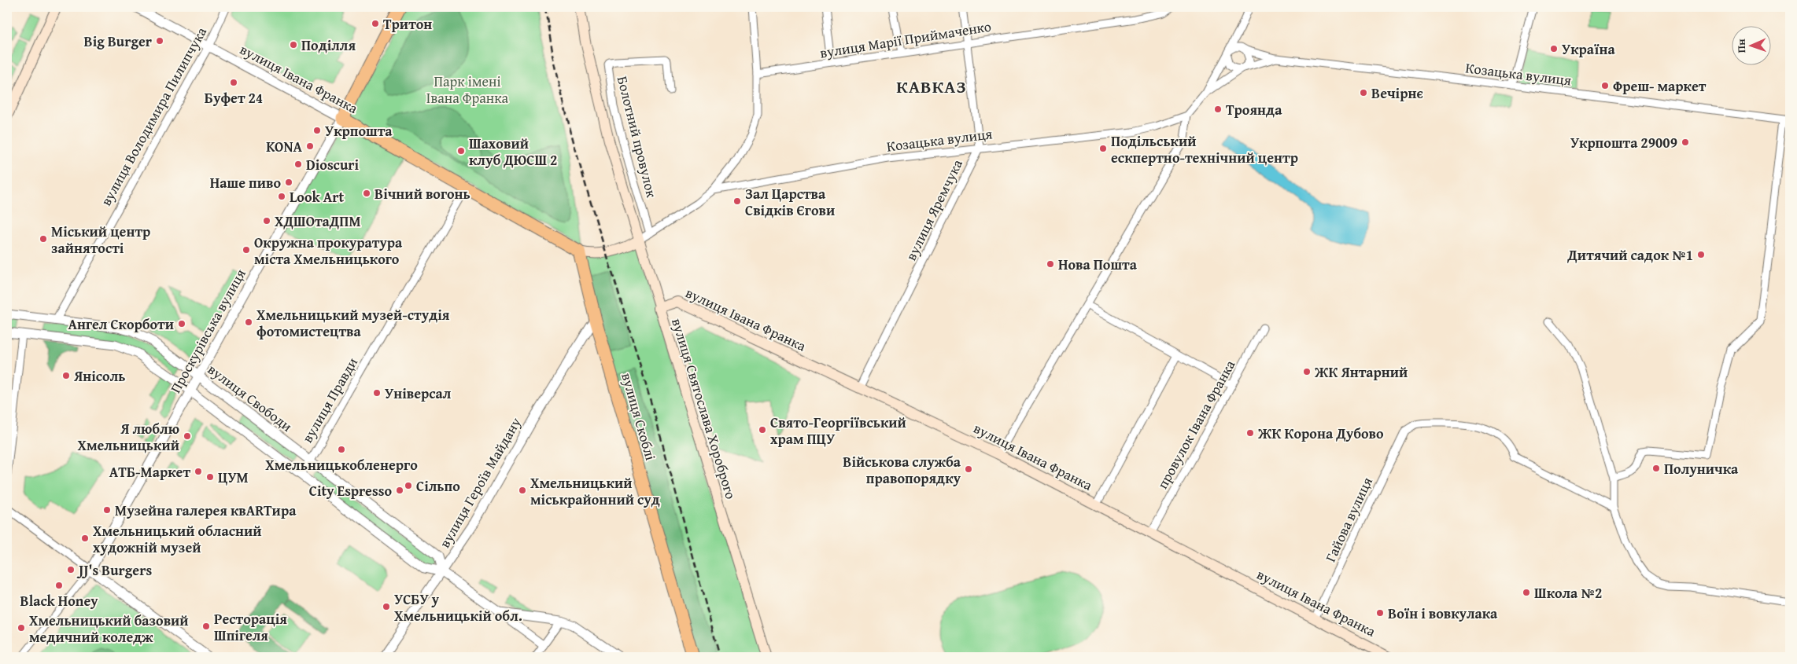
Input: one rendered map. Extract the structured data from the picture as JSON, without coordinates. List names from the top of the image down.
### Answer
{
  "streets": {
    "main road": [
      "вулиця Івана Франка",
      "Проскурівська вулиця",
      "вулиця Святослава Хороброго",
      "вулиця Скоблі"
    ],
    "street": [
      "вулиця Марії Приймаченко",
      "Козацька вулиця",
      "вулиця Володимира Пилипчука",
      "Болотний провулок",
      "вулиця Яремчука",
      "вулиця Свободи",
      "вулиця Правди",
      "провулок Івана Франка",
      "вулиця Героїв Майдану",
      "Гайова вулиця"
    ]
  },
  "crossings": [
    ["Козацька вулиця", "вулиця Івана Франка"],
    ["Козацька вулиця", "Болотний провулок"],
    ["Козацька вулиця", "вулиця Яремчука"],
    ["Козацька вулиця", "вулиця Святослава Хороброго"],
    ["вулиця Івана Франка", "вулиця Володимира Пилипчука"],
    ["вулиця Івана Франка", "вулиця Яремчука"],
    ["вулиця Івана Франка", "Проскурівська вулиця"],
    ["вулиця Івана Франка", "вулиця Правди"],
    ["вулиця Івана Франка", "вулиця Святослава Хороброго"],
    ["вулиця Івана Франка", "вулиця Скоблі"],
    ["вулиця Івана Франка", "провулок Івана Франка"],
    ["вулиця Івана Франка", "Гайова вулиця"],
    ["вулиця Володимира Пилипчука", "вулиця Свободи"],
    ["Проскурівська вулиця", "вулиця Свободи"],
    ["вулиця Свободи", "вулиця Правди"],
    ["вулиця Свободи", "вулиця Героїв Майдану"],
    ["вулиця Скоблі", "вулиця Героїв Майдану"]
  ],
  "districts": ["КАВКАЗ"],
  "parks": ["Парк імені Івана Франка"],
  "places": [
    "Тритон",
    "Big Burger",
    "Поділля",
    "Україна",
    "Буфет 24",
    "Фреш- маркет",
    "Вечірнє",
    "Троянда",
    "Укрпошта",
    "Укрпошта 29009",
    "KONA",
    "Подільський ескпертно-технічний центр",
    "Шаховий клуб ДЮСШ 2",
    "Dioscuri",
    "Наше пиво",
    "Вічний вогонь",
    "Look Art",
    "Зал Царства Свідків Єгови",
    "ХДШОтаДПМ",
    "Міський центр зайнятості",
    "Окружна прокуратура міста Хмельницького",
    "Дитячий садок №1",
    "Нова Пошта",
    "Хмельницький музей-студія фотомистецтва",
    "Ангел Скорботи",
    "ЖК Янтарний",
    "Янісоль",
    "Універсал",
    "Свято-Георгіївський храм ПЦУ",
    "ЖК Корона Дубово",
    "Я люблю Хмельницький",
    "Хмельницькобленерго",
    "Полуничка",
    "Військова служба правопорядку",
    "АТБ-Маркет",
    "ЦУМ",
    "Сільпо",
    "City Espresso",
    "Хмельницький міськрайонний суд",
    "Музейна галерея квARTира",
    "Хмельницький обласний художній музей",
    "JJ's Burgers",
    "Black Honey",
    "Школа №2",
    "УСБУ у Хмельницькій обл.",
    "Воїн і вовкулака",
    "Ресторація Шпігеля",
    "Хмельницький базовий медичний коледж"
  ],
  "north": "left"
}
